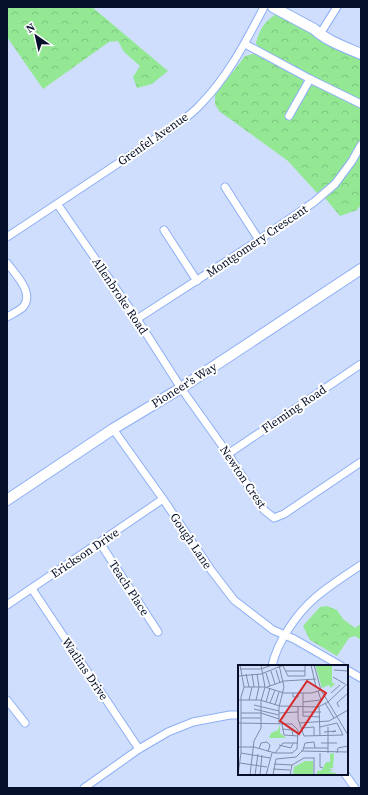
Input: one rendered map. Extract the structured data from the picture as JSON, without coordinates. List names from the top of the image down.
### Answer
{
  "streets": {
    "main road": ["Pioneer's Way"],
    "street": [
      "Grenfel Avenue",
      "Montgomery Crescent",
      "Allenbroke Road",
      "Fleming Road",
      "Newton Crest",
      "Gough Lane",
      "Erickson Drive",
      "Teach Place",
      "Watlins Drive"
    ]
  },
  "crossings": [
    ["Grenfel Avenue", "Allenbroke Road"],
    ["Montgomery Crescent", "Allenbroke Road"],
    ["Allenbroke Road", "Pioneer's Way"],
    ["Allenbroke Road", "Newton Crest"],
    ["Pioneer's Way", "Newton Crest"],
    ["Pioneer's Way", "Gough Lane"],
    ["Fleming Road", "Newton Crest"],
    ["Gough Lane", "Erickson Drive"],
    ["Erickson Drive", "Teach Place"],
    ["Erickson Drive", "Watlins Drive"]
  ],
  "north": "top left"
}
